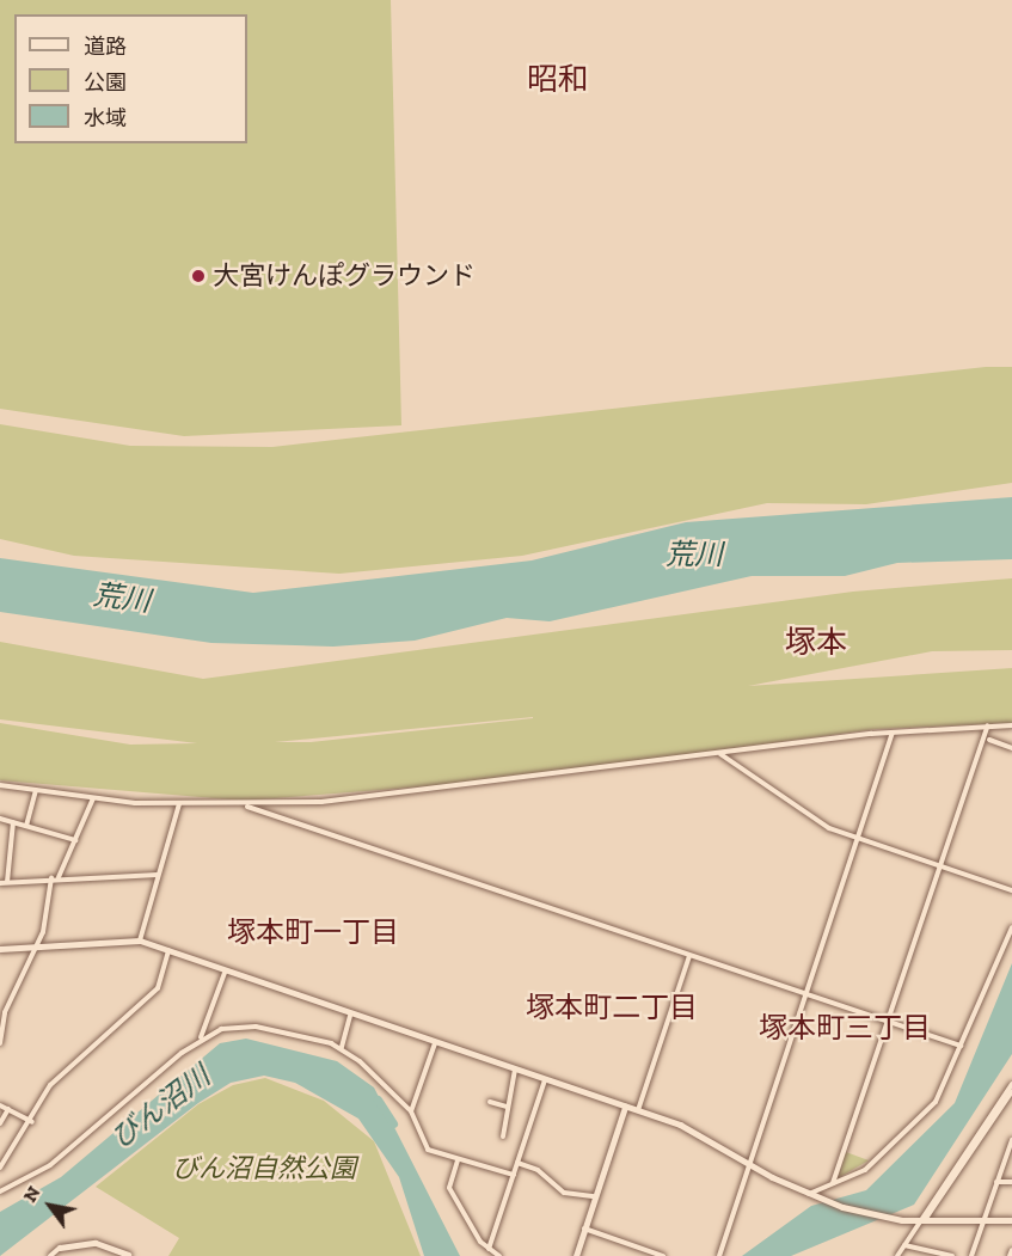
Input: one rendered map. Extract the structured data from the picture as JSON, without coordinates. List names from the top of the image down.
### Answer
{
  "districts": [
    "昭和",
    "塚本",
    "塚本町一丁目",
    "塚本町二丁目",
    "塚本町三丁目"
  ],
  "water": ["荒川", "びん沼川"],
  "parks": ["びん沼自然公園"],
  "places": ["大宮けんぽグラウンド"],
  "legend": ["道路", "公園", "水域"],
  "north": "top left"
}
